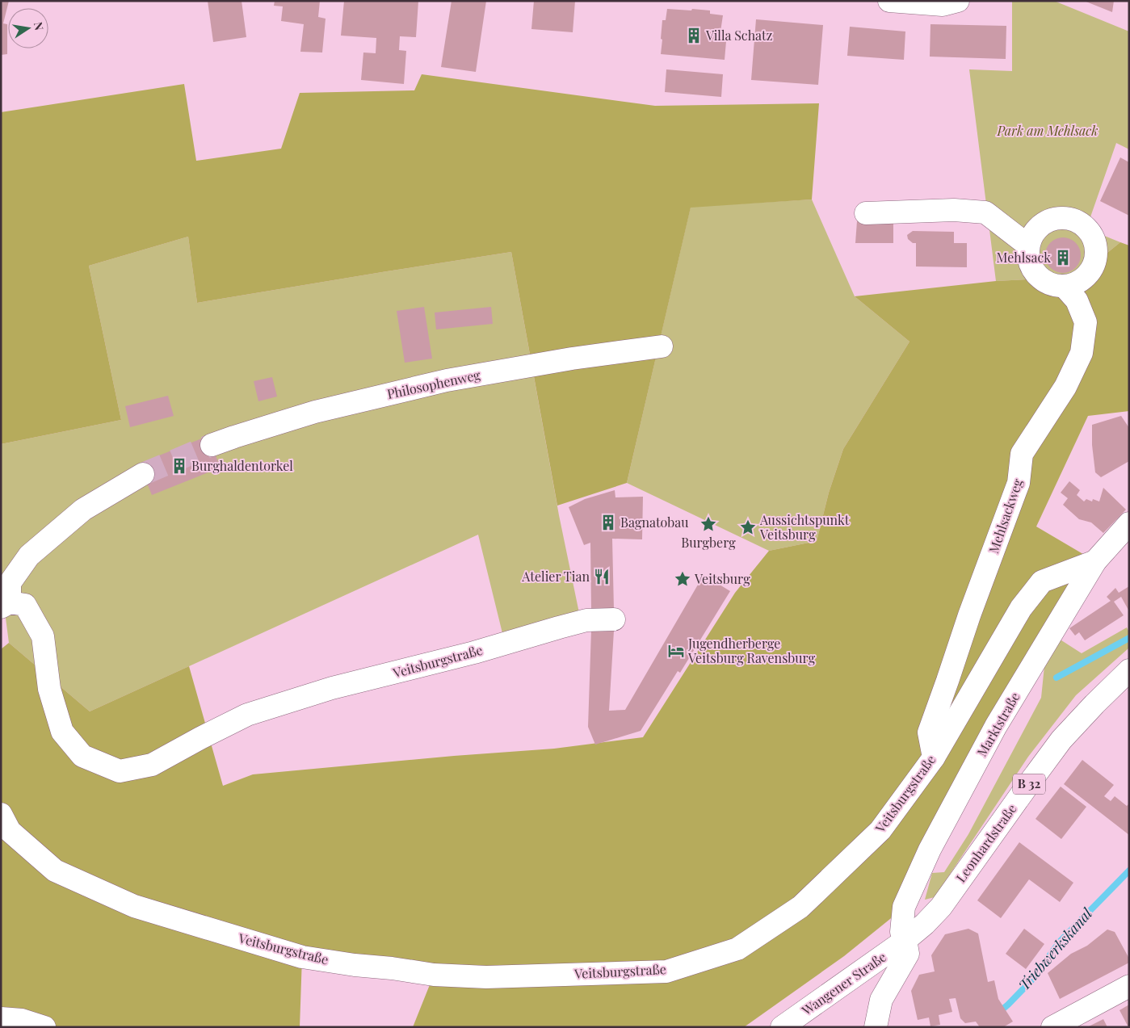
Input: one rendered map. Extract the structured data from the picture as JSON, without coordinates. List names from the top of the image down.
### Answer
{
  "streets": {
    "street": [
      "Philosophenweg",
      "Mehlsackweg",
      "Veitsburgstraße",
      "Marktstraße",
      "B 32",
      "Leonhardstraße",
      "Wangener Straße"
    ]
  },
  "crossings": [
    ["Mehlsackweg", "Veitsburgstraße"],
    ["Veitsburgstraße", "Marktstraße"],
    ["Marktstraße", "Leonhardstraße"],
    ["Marktstraße", "Wangener Straße"],
    ["Leonhardstraße", "Wangener Straße"]
  ],
  "water": ["Triebwerkskanal"],
  "parks": ["Park am Mehlsack"],
  "places": {
    "building": [
      "Villa Schatz",
      "Mehlsack",
      "Burghaldentorkel",
      "Bagnatobau"
    ],
    "place": ["Burgberg", "Aussichtspunkt Veitsburg", "Veitsburg"],
    "restaurant": ["Atelier Tian"],
    "hotel": ["Jugendherberge Veitsburg Ravensburg"]
  },
  "north": "right"
}
